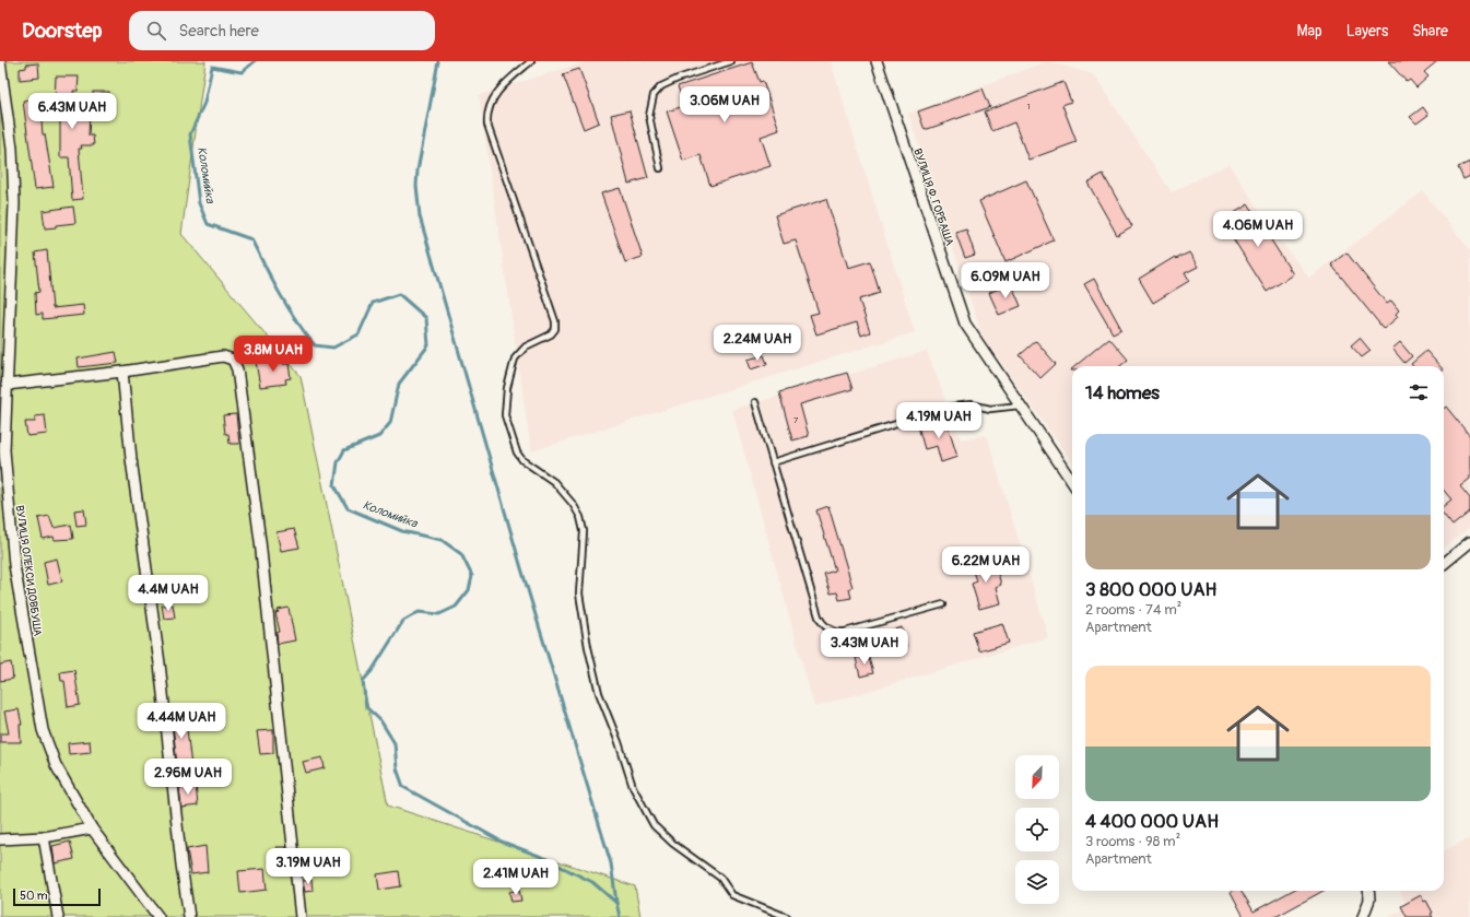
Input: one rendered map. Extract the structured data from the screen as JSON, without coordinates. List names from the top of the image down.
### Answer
{
  "streets": {
    "street": ["ВУЛИЦЯ Ф. ГОРБАША", "ВУЛИЦЯ ОЛЕКСИ ДОВБУША"]
  },
  "water": ["Коломийка"],
  "house_numbers": ["1", "7"],
  "scale_bar": "50 m",
  "north": "bottom left",
  "page": {
    "header": "Doorstep",
    "search": "Search here",
    "nav": ["Map", "Layers", "Share"],
    "price": [
      "3.06M UAH",
      "6.43M UAH",
      "4.06M UAH",
      "6.09M UAH",
      "2.24M UAH",
      "3.8M UAH",
      "4.19M UAH",
      "6.22M UAH",
      "4.4M UAH",
      "3.43M UAH",
      "4.44M UAH",
      "2.96M UAH",
      "3.19M UAH",
      "2.41M UAH"
    ],
    "heading": "14 homes",
    "list": [
      {
        "name": "3 800 000 UAH",
        "note": "2 rooms · 74 m² · Apartment"
      },
      {
        "name": "4 400 000 UAH",
        "note": "3 rooms · 98 m² · Apartment"
      }
    ],
    "scale": "50 m"
  }
}
